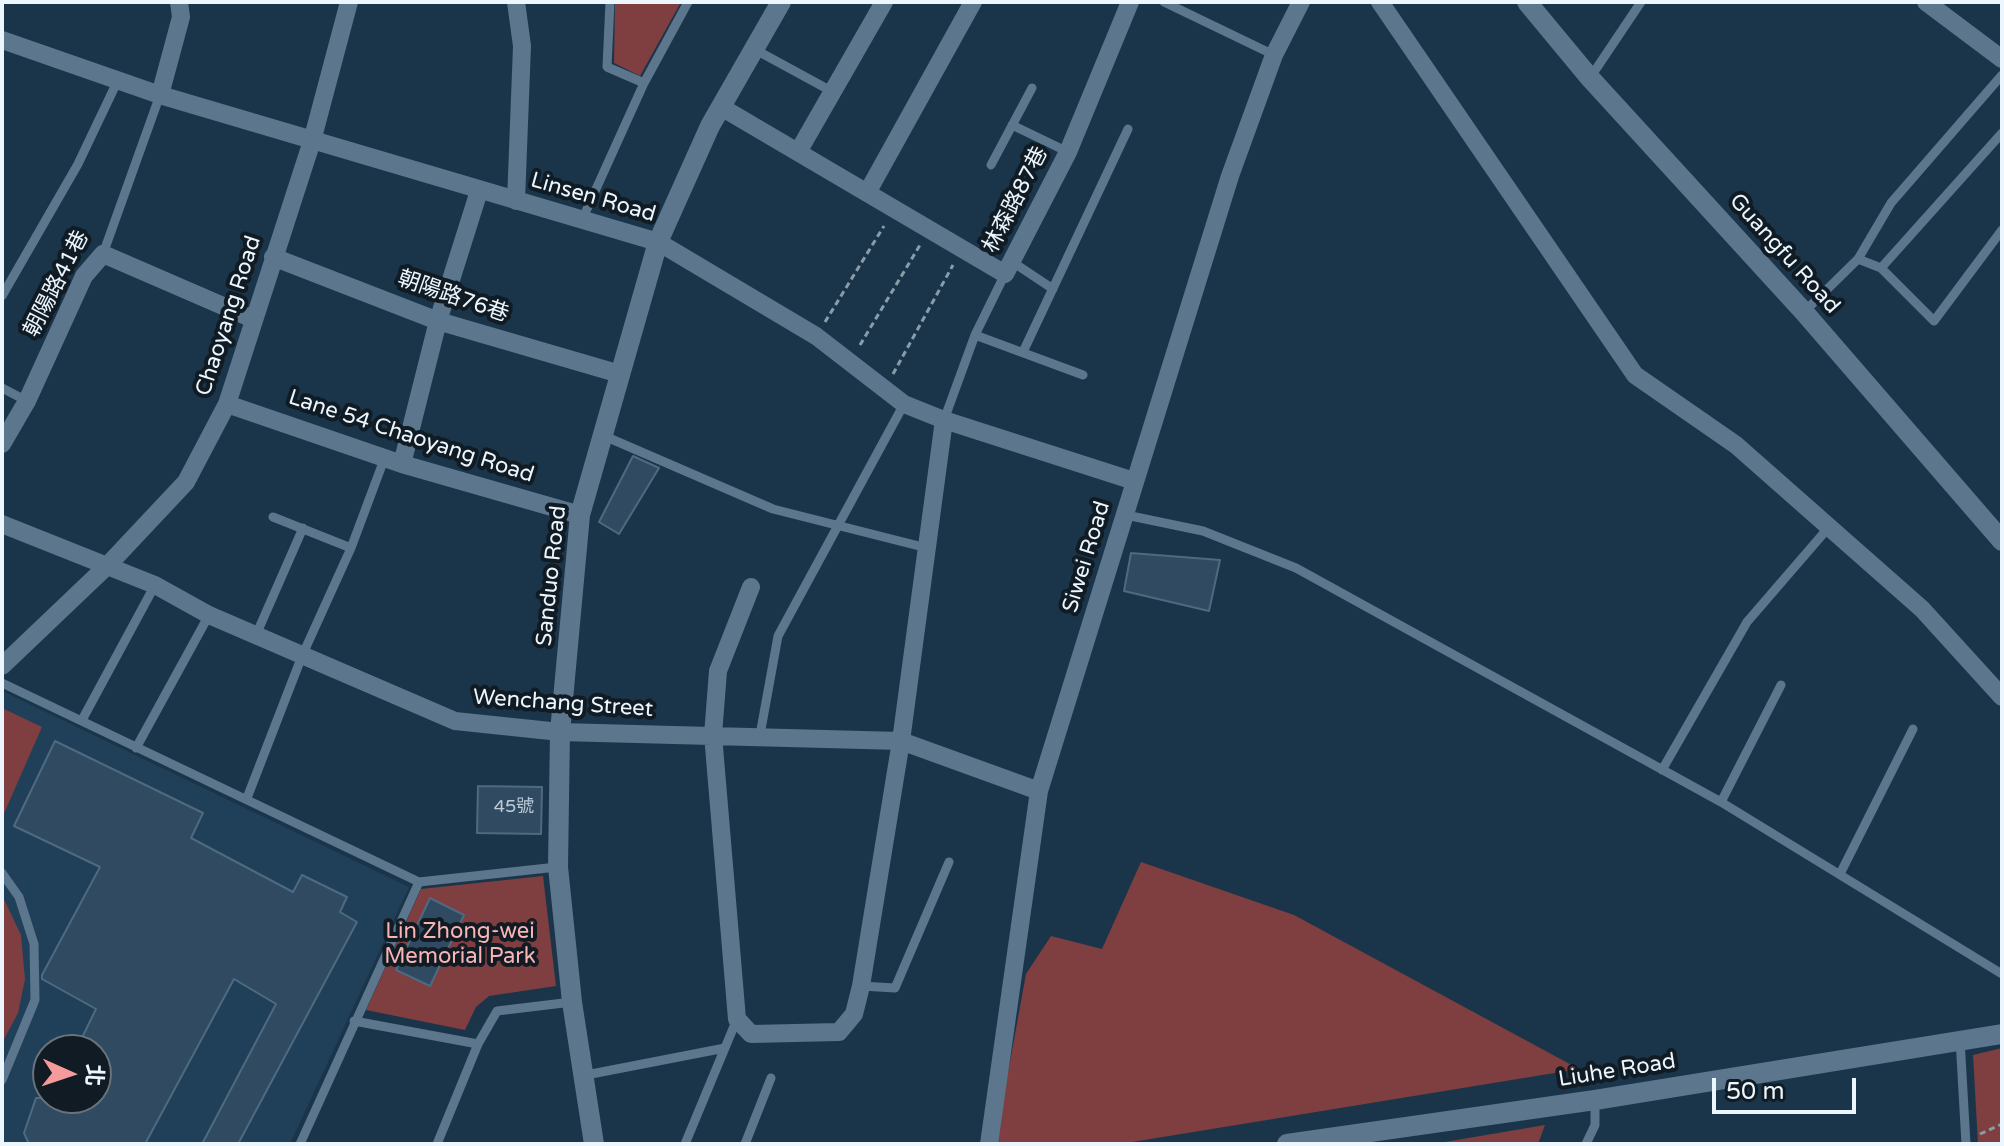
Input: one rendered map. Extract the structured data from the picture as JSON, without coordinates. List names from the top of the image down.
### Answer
{
  "streets": {
    "street": [
      "Linsen Road",
      "林森路87巷",
      "Guangfu Road",
      "朝陽路41巷",
      "朝陽路76巷",
      "Chaoyang Road",
      "Lane 54 Chaoyang Road",
      "Siwei Road",
      "Sanduo Road",
      "Wenchang Street",
      "Liuhe Road"
    ]
  },
  "crossings": [
    ["Linsen Road", "林森路87巷"],
    ["Linsen Road", "朝陽路41巷"],
    ["Linsen Road", "Chaoyang Road"],
    ["Linsen Road", "Siwei Road"],
    ["Linsen Road", "Sanduo Road"],
    ["朝陽路76巷", "Chaoyang Road"],
    ["朝陽路76巷", "Sanduo Road"],
    ["Chaoyang Road", "Lane 54 Chaoyang Road"],
    ["Chaoyang Road", "Wenchang Street"],
    ["Lane 54 Chaoyang Road", "Sanduo Road"],
    ["Siwei Road", "Wenchang Street"],
    ["Sanduo Road", "Wenchang Street"]
  ],
  "parks": ["Lin Zhong-wei Memorial Park"],
  "house_numbers": ["45號"],
  "scale_bar": "50 m",
  "north": "right"
}
